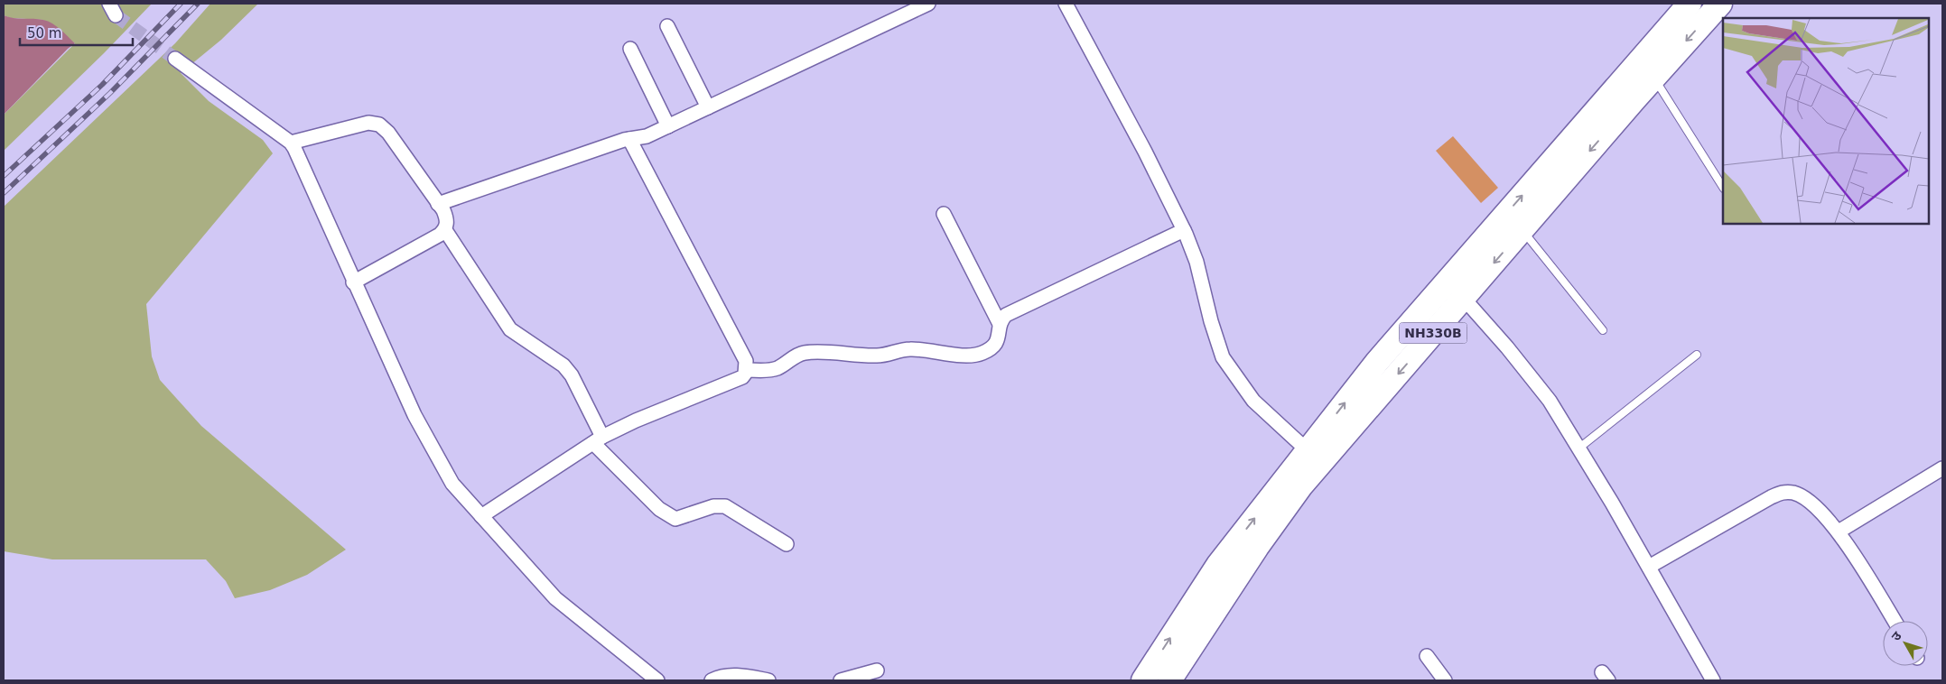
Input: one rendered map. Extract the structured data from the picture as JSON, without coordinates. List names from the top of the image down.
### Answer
{
  "streets": {
    "highway": ["NH330B"]
  },
  "scale_bar": "50 m",
  "north": "top left"
}
